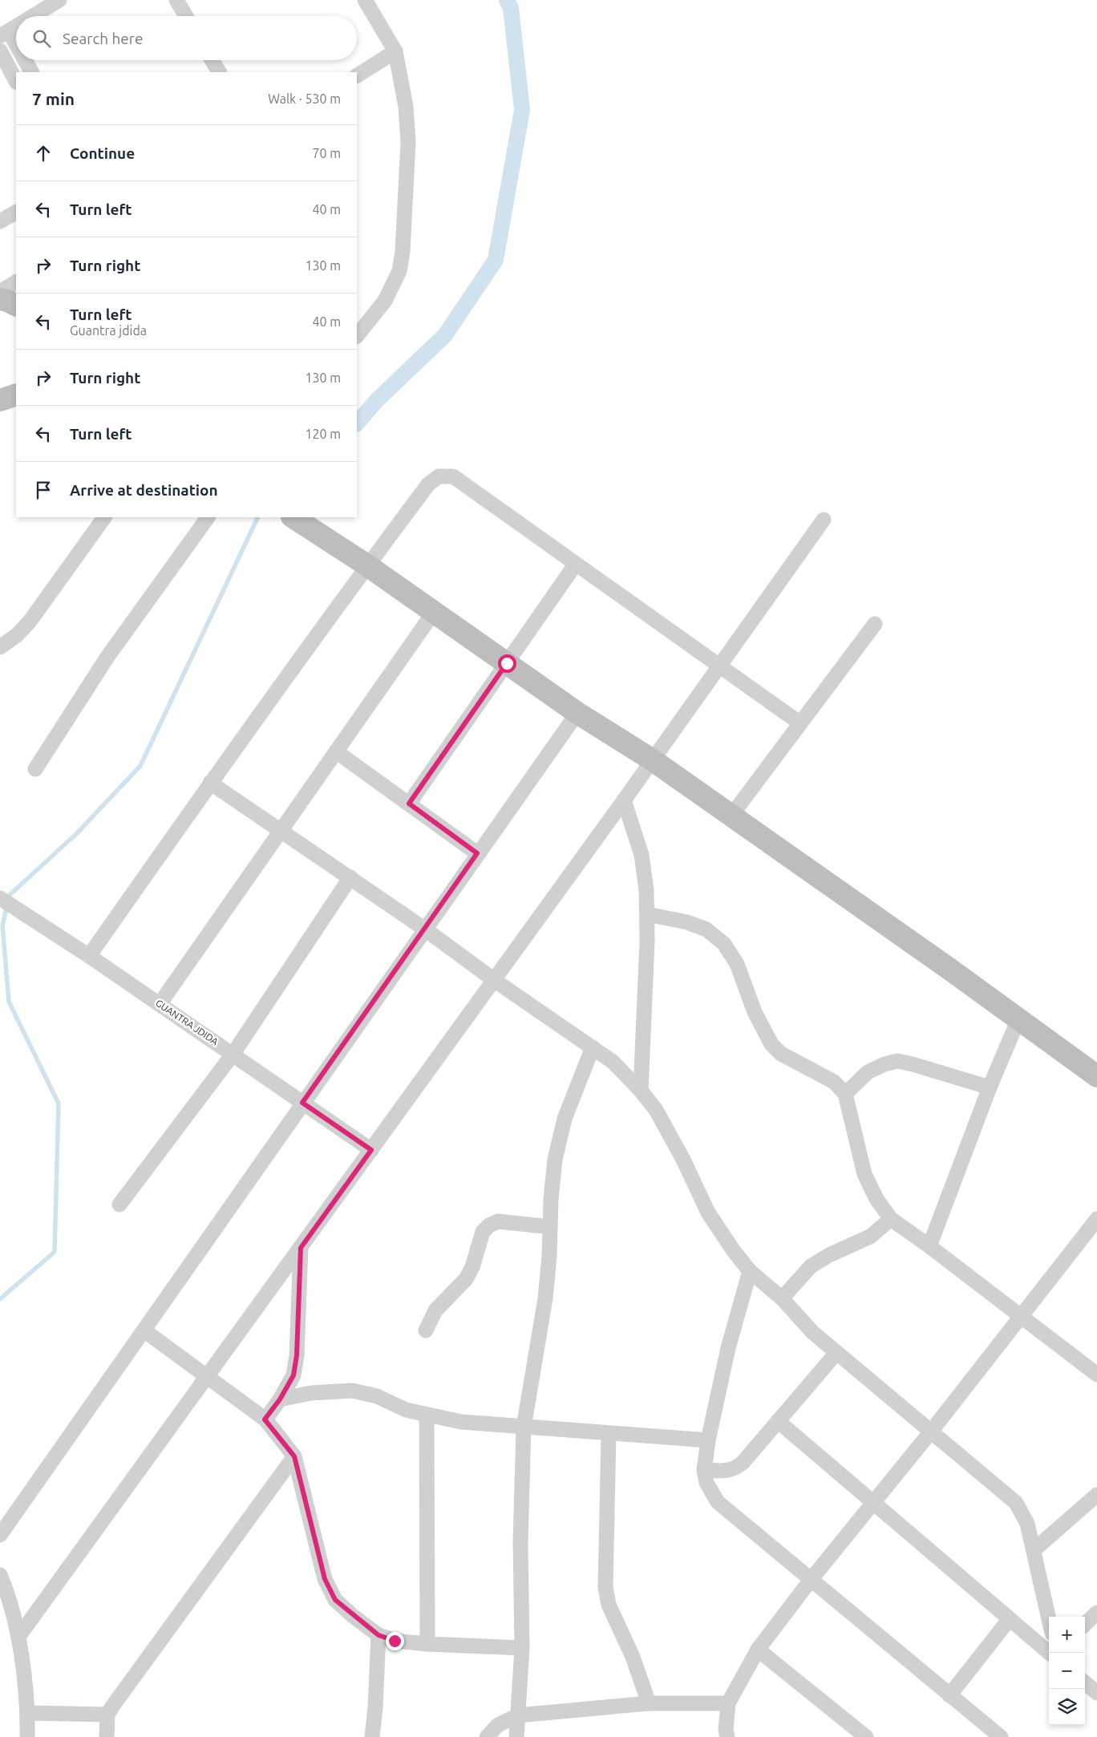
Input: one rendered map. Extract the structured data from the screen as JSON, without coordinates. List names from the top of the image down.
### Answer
{
  "streets": {
    "street": ["GUANTRA JDIDA"]
  },
  "page": {
    "search": "Search here",
    "heading": ["7 min", "Walk · 530 m"],
    "list": [
      ["Continue", "70 m"],
      ["Turn left", "40 m"],
      ["Turn right", "130 m"],
      ["Turn left", "Guantra jdida", "40 m"],
      ["Turn right", "130 m"],
      ["Turn left", "120 m"],
      "Arrive at destination"
    ],
    "map_buttons": ["+", "−"]
  }
}
